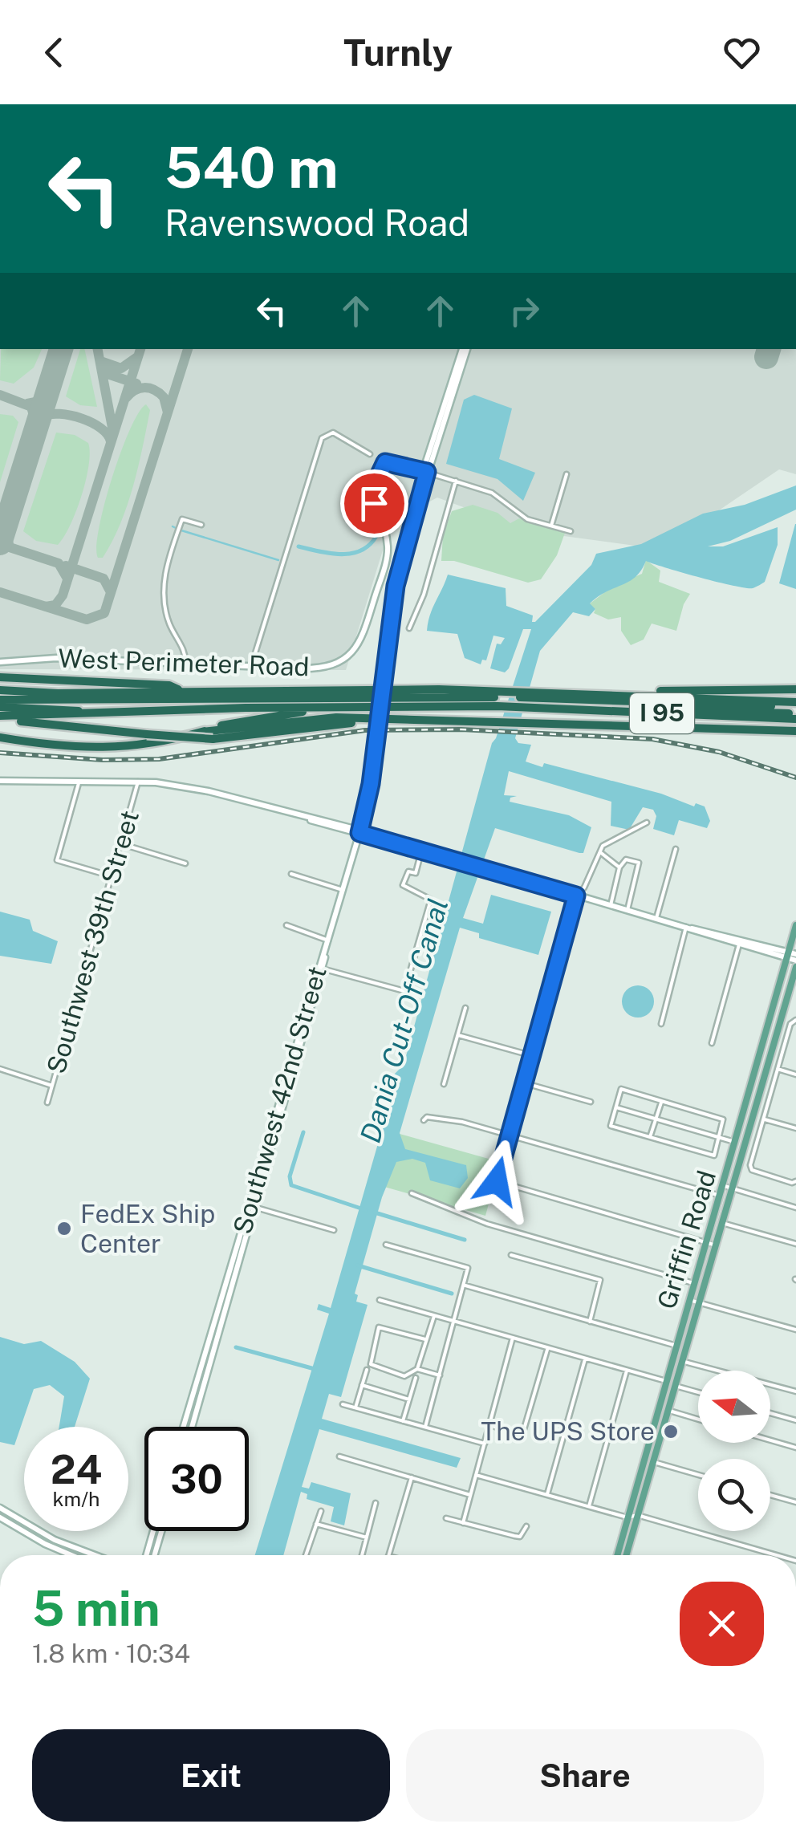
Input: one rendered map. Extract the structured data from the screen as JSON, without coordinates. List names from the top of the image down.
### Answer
{
  "streets": {
    "highway": ["I 95"],
    "main road": ["Griffin Road"],
    "street": ["West Perimeter Road", "Southwest 39th Street", "Southwest 42nd Street"]
  },
  "crossings": [
    ["West Perimeter Road", "Southwest 42nd Street"]
  ],
  "water": ["Dania Cut-Off Canal"],
  "places": ["FedEx Ship Center", "The UPS Store"],
  "north": "left",
  "page": {
    "header": "Turnly",
    "turn": ["540 m", "Ravenswood Road"],
    "speed": "24 km/h",
    "limit": "30",
    "heading": ["5 min", "1.8 km · 10:34"],
    "buttons": ["Exit", "Share"]
  }
}
